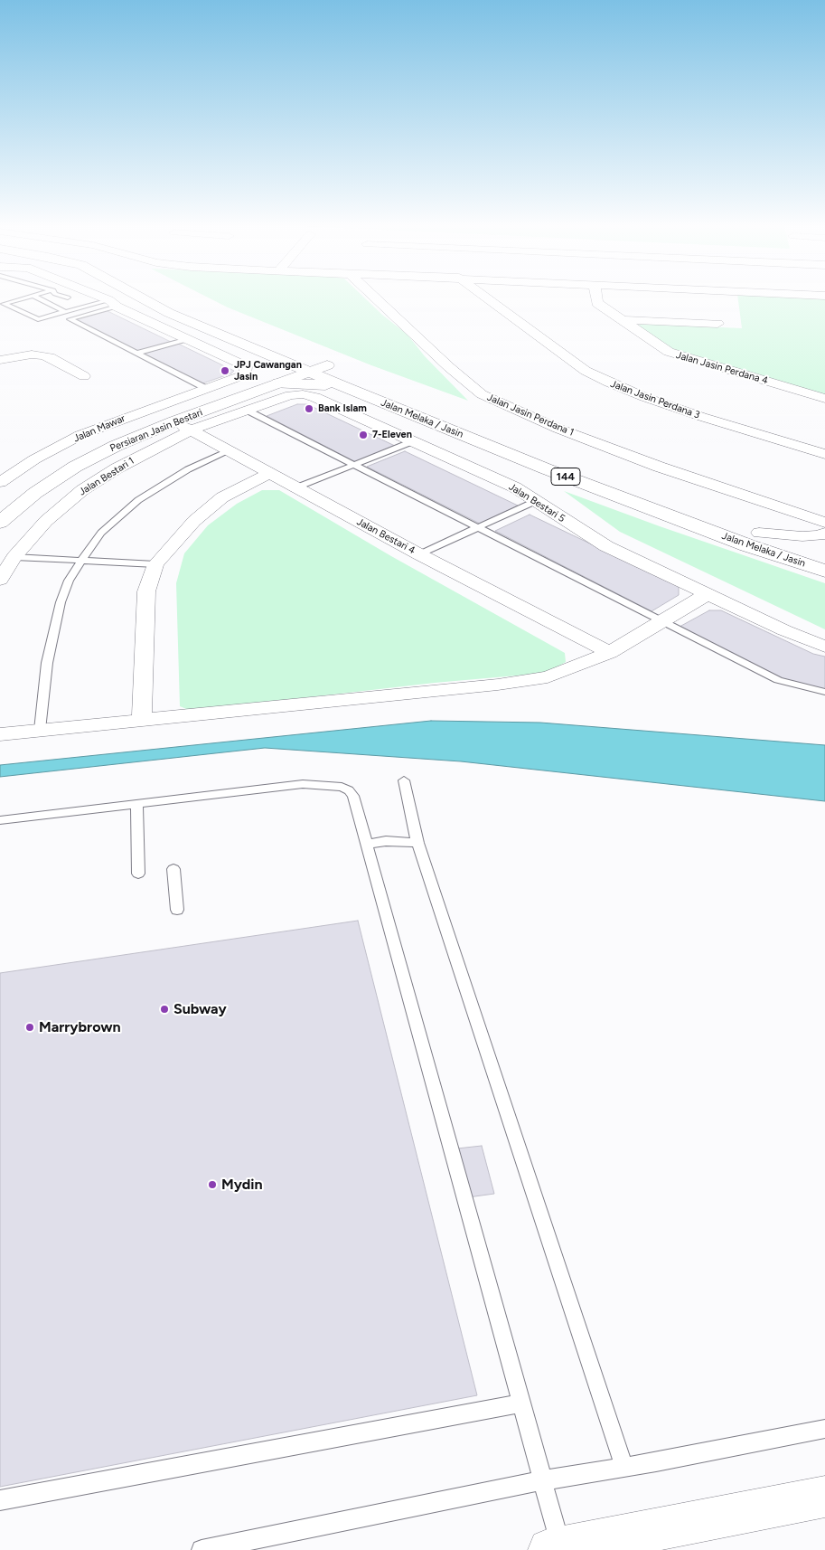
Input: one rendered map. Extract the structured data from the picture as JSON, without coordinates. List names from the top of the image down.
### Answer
{
  "streets": {
    "main road": ["Jalan Melaka / Jasin", "Persiaran Jasin Bestari", "144"],
    "street": [
      "Jalan Jasin Perdana 4",
      "Jalan Jasin Perdana 3",
      "Jalan Jasin Perdana 1",
      "Jalan Mawar",
      "Jalan Bestari 1",
      "Jalan Bestari 5",
      "Jalan Bestari 4"
    ]
  },
  "crossings": [
    ["Jalan Melaka / Jasin", "Persiaran Jasin Bestari"],
    ["Persiaran Jasin Bestari", "Jalan Bestari 4"],
    ["Jalan Bestari 1", "Jalan Bestari 5"],
    ["Jalan Bestari 1", "Jalan Bestari 4"],
    ["Jalan Bestari 5", "Jalan Bestari 4"]
  ],
  "places": [
    "JPJ Cawangan Jasin",
    "Bank Islam",
    "7-Eleven",
    "Subway",
    "Marrybrown",
    "Mydin"
  ]
}
